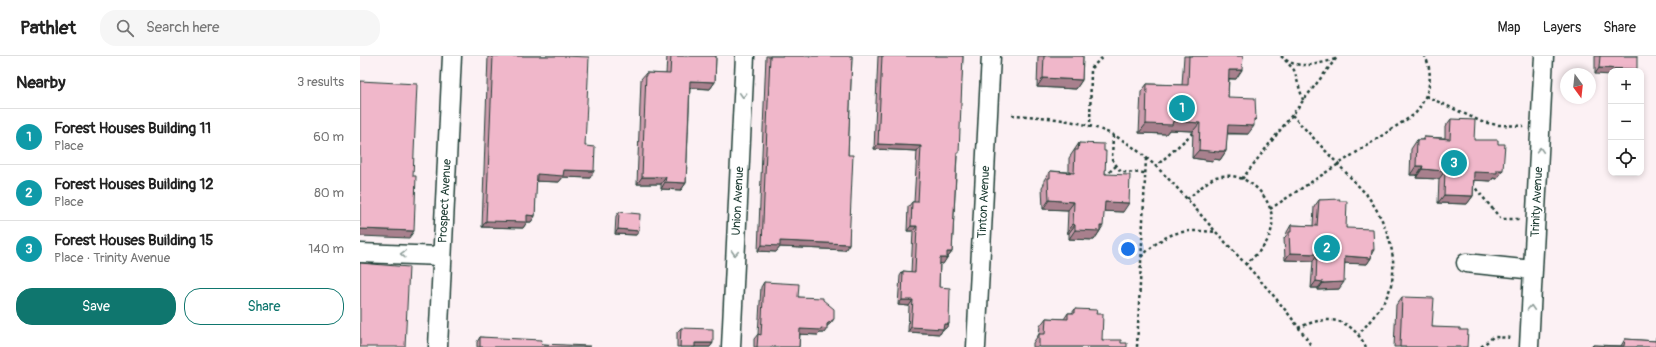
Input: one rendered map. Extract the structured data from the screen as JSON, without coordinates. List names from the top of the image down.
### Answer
{
  "streets": {
    "street": [
      "Prospect Avenue",
      "Union Avenue",
      "Tinton Avenue",
      "Trinity Avenue"
    ]
  },
  "one_way": ["Union Avenue", "Trinity Avenue"],
  "north": "bottom",
  "page": {
    "header": "Pathlet",
    "search": "Search here",
    "nav": ["Map", "Layers", "Share"],
    "heading": ["Nearby", "3 results"],
    "map_buttons": ["+", "−"],
    "pins": ["1", "3", "2"],
    "list": [
      {
        "mark": "1",
        "name": "Forest Houses Building 11",
        "note": "Place",
        "value": "60 m"
      },
      {
        "mark": "2",
        "name": "Forest Houses Building 12",
        "note": "Place",
        "value": "80 m"
      },
      {
        "mark": "3",
        "name": "Forest Houses Building 15",
        "note": "Place · Trinity Avenue",
        "value": "140 m"
      }
    ],
    "buttons": ["Save", "Share"]
  }
}
